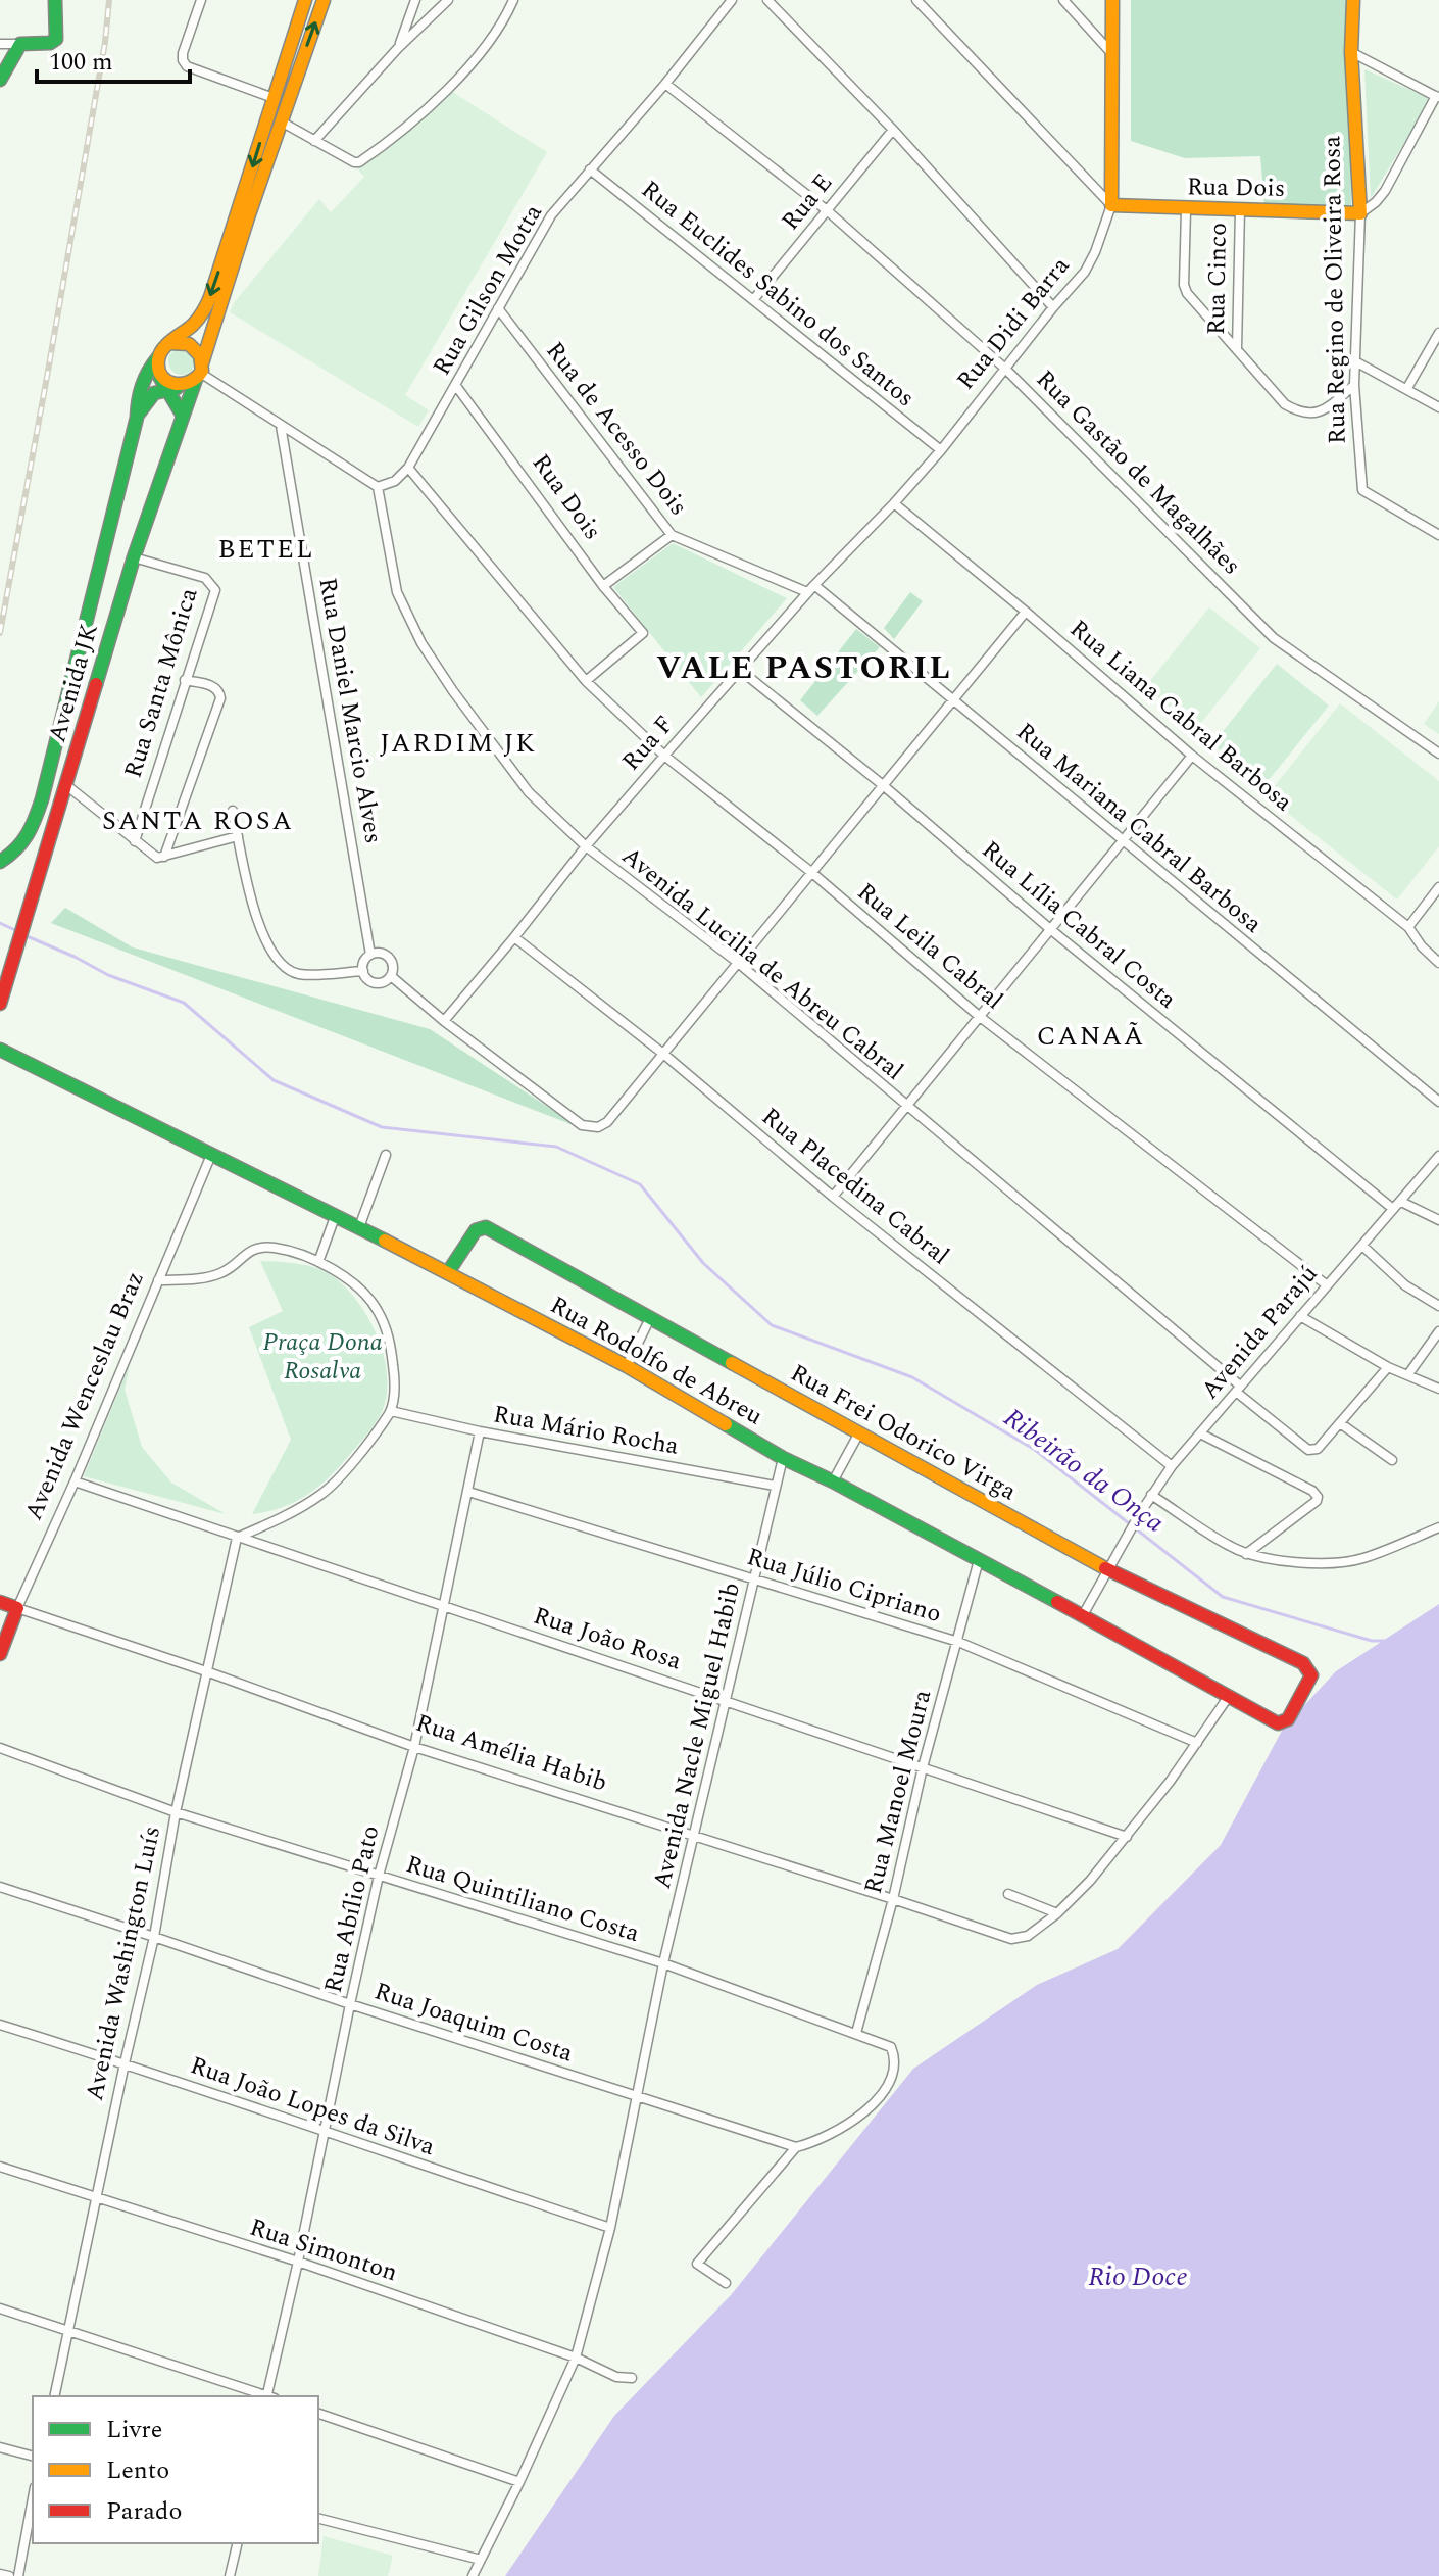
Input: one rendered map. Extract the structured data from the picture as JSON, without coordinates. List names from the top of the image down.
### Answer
{
  "streets": {
    "street": [
      "Rua Dois",
      "Rua E",
      "Rua Cinco",
      "Rua Gilson Motta",
      "Rua Regino de Oliveira Rosa",
      "Rua Euclides Sabino dos Santos",
      "Rua Didi Barra",
      "Rua de Acesso Dois",
      "Rua Gastão de Magalhães",
      "Avenida JK",
      "Rua Santa Mônica",
      "Rua Daniel Marcio Alves",
      "Rua Liana Cabral Barbosa",
      "Rua F",
      "Rua Mariana Cabral Barbosa",
      "Rua Lília Cabral Costa",
      "Rua Leila Cabral",
      "Avenida Lucilia de Abreu Cabral",
      "Rua Placedina Cabral",
      "Avenida Parajú",
      "Rua Rodolfo de Abreu",
      "Avenida Wenceslau Braz",
      "Rua Mário Rocha",
      "Rua Frei Odorico Virga",
      "Rua Júlio Cipriano",
      "Rua João Rosa",
      "Avenida Nacle Miguel Habib",
      "Rua Amélia Habib",
      "Rua Manoel Moura",
      "Rua Quintiliano Costa",
      "Rua Abílio Pato",
      "Avenida Washington Luís",
      "Rua Joaquim Costa",
      "Rua João Lopes da Silva",
      "Rua Simonton"
    ]
  },
  "crossings": [
    ["Rua Dois", "Rua Cinco"],
    ["Rua Dois", "Rua Gilson Motta"],
    ["Rua Dois", "Rua Regino de Oliveira Rosa"],
    ["Rua Dois", "Rua Didi Barra"],
    ["Rua Dois", "Rua Leila Cabral"],
    ["Rua E", "Rua Euclides Sabino dos Santos"],
    ["Rua E", "Rua Gastão de Magalhães"],
    ["Rua Gilson Motta", "Rua Euclides Sabino dos Santos"],
    ["Rua Gilson Motta", "Rua de Acesso Dois"],
    ["Rua Gilson Motta", "Rua Gastão de Magalhães"],
    ["Rua Gilson Motta", "Rua Leila Cabral"],
    ["Rua Gilson Motta", "Avenida Lucilia de Abreu Cabral"],
    ["Rua Euclides Sabino dos Santos", "Rua Didi Barra"],
    ["Rua Didi Barra", "Rua Gastão de Magalhães"],
    ["Rua Didi Barra", "Rua Liana Cabral Barbosa"],
    ["Rua Didi Barra", "Rua F"],
    ["Rua de Acesso Dois", "Rua F"],
    ["Rua de Acesso Dois", "Rua Mariana Cabral Barbosa"],
    ["Avenida JK", "Rua Santa Mônica"],
    ["Rua Liana Cabral Barbosa", "Rua F"],
    ["Rua F", "Rua Mariana Cabral Barbosa"],
    ["Rua F", "Rua Lília Cabral Costa"],
    ["Rua F", "Rua Leila Cabral"],
    ["Rua F", "Avenida Lucilia de Abreu Cabral"],
    ["Rua F", "Rua Placedina Cabral"],
    ["Rua Lília Cabral Costa", "Avenida Parajú"],
    ["Rua Leila Cabral", "Avenida Parajú"],
    ["Avenida Lucilia de Abreu Cabral", "Avenida Parajú"],
    ["Rua Placedina Cabral", "Avenida Parajú"],
    ["Avenida Parajú", "Rua Rodolfo de Abreu"],
    ["Avenida Parajú", "Rua Frei Odorico Virga"],
    ["Rua Rodolfo de Abreu", "Avenida Wenceslau Braz"],
    ["Rua Rodolfo de Abreu", "Rua Frei Odorico Virga"],
    ["Rua Rodolfo de Abreu", "Avenida Nacle Miguel Habib"],
    ["Rua Rodolfo de Abreu", "Rua Manoel Moura"],
    ["Avenida Wenceslau Braz", "Rua João Rosa"],
    ["Avenida Wenceslau Braz", "Rua Amélia Habib"],
    ["Rua Mário Rocha", "Avenida Nacle Miguel Habib"],
    ["Rua Mário Rocha", "Rua Abílio Pato"],
    ["Rua Júlio Cipriano", "Avenida Nacle Miguel Habib"],
    ["Rua Júlio Cipriano", "Rua Manoel Moura"],
    ["Rua Júlio Cipriano", "Rua Abílio Pato"],
    ["Rua João Rosa", "Avenida Nacle Miguel Habib"],
    ["Rua João Rosa", "Rua Manoel Moura"],
    ["Rua João Rosa", "Rua Abílio Pato"],
    ["Rua João Rosa", "Avenida Washington Luís"],
    ["Avenida Nacle Miguel Habib", "Rua Amélia Habib"],
    ["Avenida Nacle Miguel Habib", "Rua Quintiliano Costa"],
    ["Avenida Nacle Miguel Habib", "Rua Joaquim Costa"],
    ["Avenida Nacle Miguel Habib", "Rua João Lopes da Silva"],
    ["Avenida Nacle Miguel Habib", "Rua Simonton"],
    ["Rua Amélia Habib", "Rua Manoel Moura"],
    ["Rua Amélia Habib", "Rua Abílio Pato"],
    ["Rua Amélia Habib", "Avenida Washington Luís"],
    ["Rua Manoel Moura", "Rua Quintiliano Costa"],
    ["Rua Quintiliano Costa", "Rua Abílio Pato"],
    ["Rua Quintiliano Costa", "Avenida Washington Luís"],
    ["Rua Quintiliano Costa", "Rua Joaquim Costa"],
    ["Rua Abílio Pato", "Rua Joaquim Costa"],
    ["Rua Abílio Pato", "Rua João Lopes da Silva"],
    ["Rua Abílio Pato", "Rua Simonton"],
    ["Avenida Washington Luís", "Rua Joaquim Costa"],
    ["Avenida Washington Luís", "Rua João Lopes da Silva"],
    ["Avenida Washington Luís", "Rua Simonton"]
  ],
  "districts": [
    "BETEL",
    "VALE PASTORIL",
    "JARDIM JK",
    "SANTA ROSA",
    "CANAÃ"
  ],
  "water": ["Ribeirão da Onça", "Rio Doce"],
  "parks": ["Praça Dona Rosalva"],
  "legend": ["Livre", "Lento", "Parado"],
  "scale_bar": "100 m"
}
